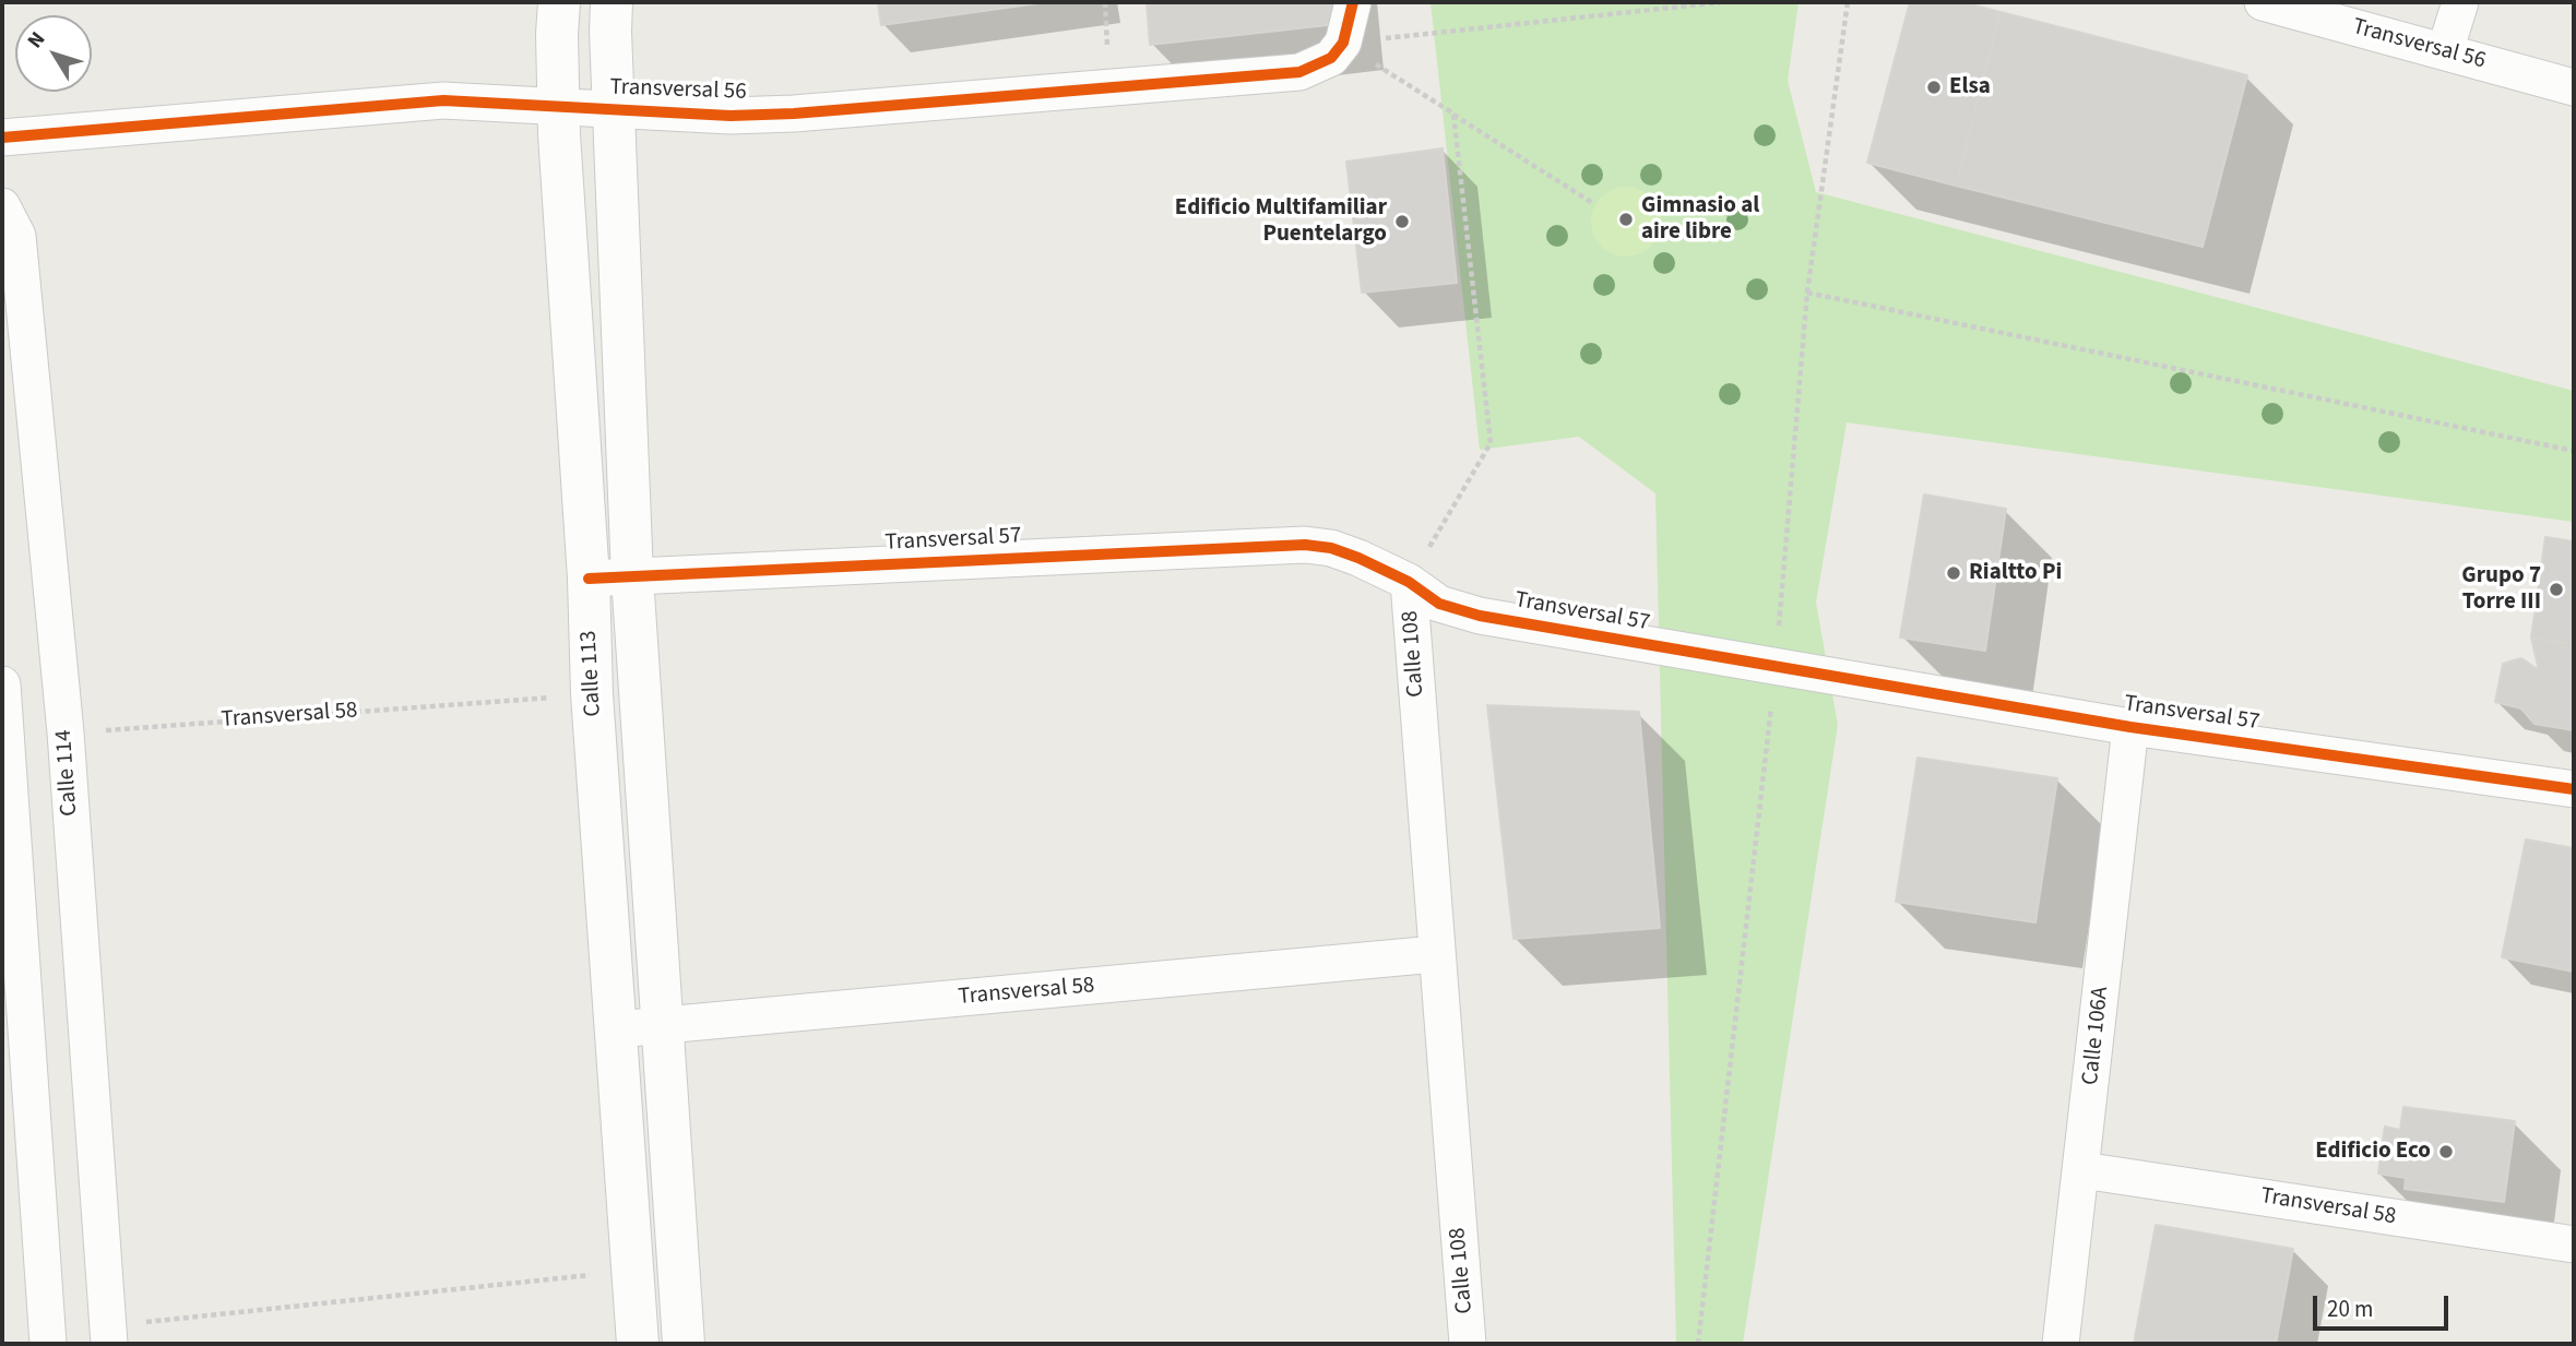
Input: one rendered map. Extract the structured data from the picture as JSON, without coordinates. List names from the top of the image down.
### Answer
{
  "streets": {
    "street": [
      "Transversal 56",
      "Transversal 57",
      "Calle 108",
      "Calle 113",
      "Transversal 58",
      "Calle 114",
      "Calle 106A"
    ]
  },
  "crossings": [
    ["Transversal 56", "Calle 113"],
    ["Transversal 57", "Calle 108"],
    ["Transversal 57", "Calle 113"],
    ["Transversal 57", "Calle 106A"],
    ["Calle 108", "Transversal 58"],
    ["Calle 113", "Transversal 58"],
    ["Transversal 58", "Calle 114"],
    ["Transversal 58", "Calle 106A"]
  ],
  "places": [
    "Elsa",
    "Gimnasio al aire libre",
    "Edificio Multifamiliar Puentelargo",
    "Rialtto Pi",
    "Grupo 7 Torre III",
    "Edificio Eco"
  ],
  "scale_bar": "20 m",
  "north": "top left"
}
